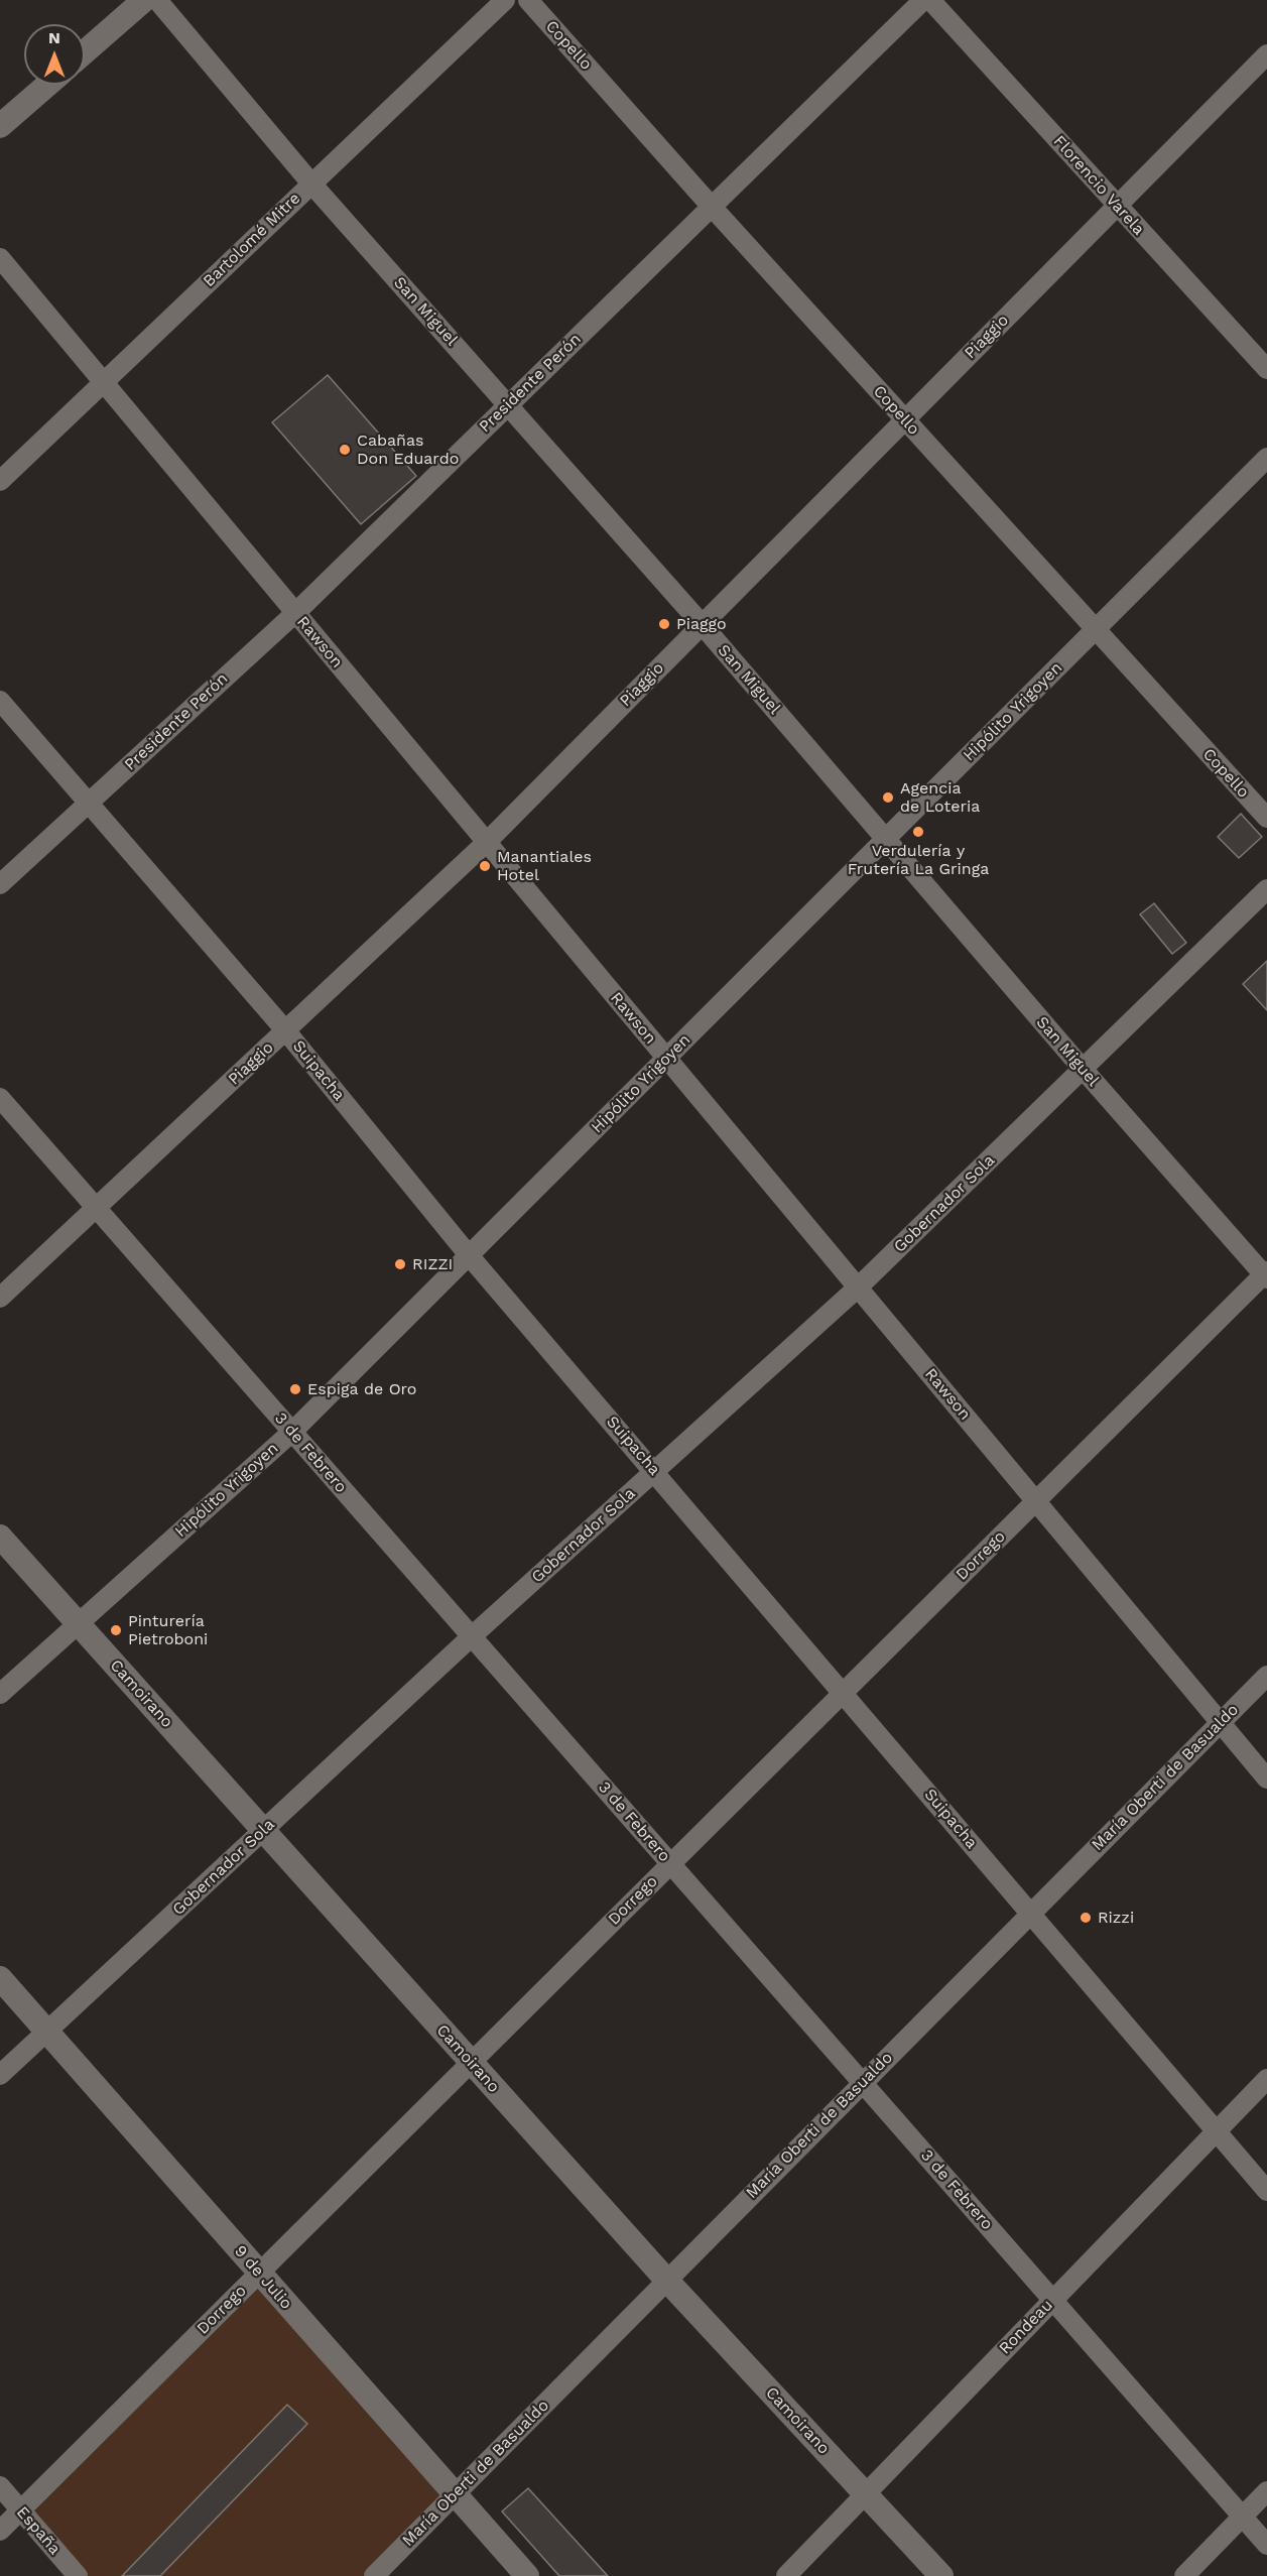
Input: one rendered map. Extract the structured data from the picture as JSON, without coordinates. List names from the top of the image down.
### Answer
{
  "streets": {
    "street": [
      "Copello",
      "Florencio Varela",
      "Bartolomé Mitre",
      "San Miguel",
      "Piaggio",
      "Presidente Perón",
      "Rawson",
      "Hipólito Yrigoyen",
      "Suipacha",
      "Gobernador Sola",
      "3 de Febrero",
      "Dorrego",
      "Camoirano",
      "María Oberti de Basualdo",
      "9 de Julio",
      "Rondeau",
      "España"
    ]
  },
  "crossings": [
    ["Copello", "Piaggio"],
    ["Copello", "Presidente Perón"],
    ["Copello", "Hipólito Yrigoyen"],
    ["Florencio Varela", "Piaggio"],
    ["Bartolomé Mitre", "San Miguel"],
    ["Bartolomé Mitre", "Rawson"],
    ["San Miguel", "Piaggio"],
    ["San Miguel", "Presidente Perón"],
    ["San Miguel", "Hipólito Yrigoyen"],
    ["San Miguel", "Gobernador Sola"],
    ["San Miguel", "Dorrego"],
    ["Piaggio", "Rawson"],
    ["Piaggio", "Suipacha"],
    ["Piaggio", "3 de Febrero"],
    ["Presidente Perón", "Rawson"],
    ["Presidente Perón", "Suipacha"],
    ["Rawson", "Hipólito Yrigoyen"],
    ["Rawson", "Gobernador Sola"],
    ["Rawson", "Dorrego"],
    ["Rawson", "María Oberti de Basualdo"],
    ["Hipólito Yrigoyen", "Suipacha"],
    ["Hipólito Yrigoyen", "3 de Febrero"],
    ["Hipólito Yrigoyen", "Camoirano"],
    ["Suipacha", "Gobernador Sola"],
    ["Suipacha", "Dorrego"],
    ["Suipacha", "María Oberti de Basualdo"],
    ["Suipacha", "Rondeau"],
    ["Gobernador Sola", "3 de Febrero"],
    ["Gobernador Sola", "Camoirano"],
    ["Gobernador Sola", "9 de Julio"],
    ["3 de Febrero", "Dorrego"],
    ["3 de Febrero", "María Oberti de Basualdo"],
    ["3 de Febrero", "Rondeau"],
    ["Dorrego", "Camoirano"],
    ["Dorrego", "9 de Julio"],
    ["Dorrego", "España"],
    ["Camoirano", "María Oberti de Basualdo"],
    ["Camoirano", "Rondeau"],
    ["María Oberti de Basualdo", "9 de Julio"]
  ],
  "places": [
    "Cabañas Don Eduardo",
    "Piaggo",
    "Agencia de Loteria",
    "Verdulería y Frutería La Gringa",
    "Manantiales Hotel",
    "RIZZI",
    "Espiga de Oro",
    "Pinturería Pietroboni",
    "Rizzi"
  ],
  "north": "top"
}
